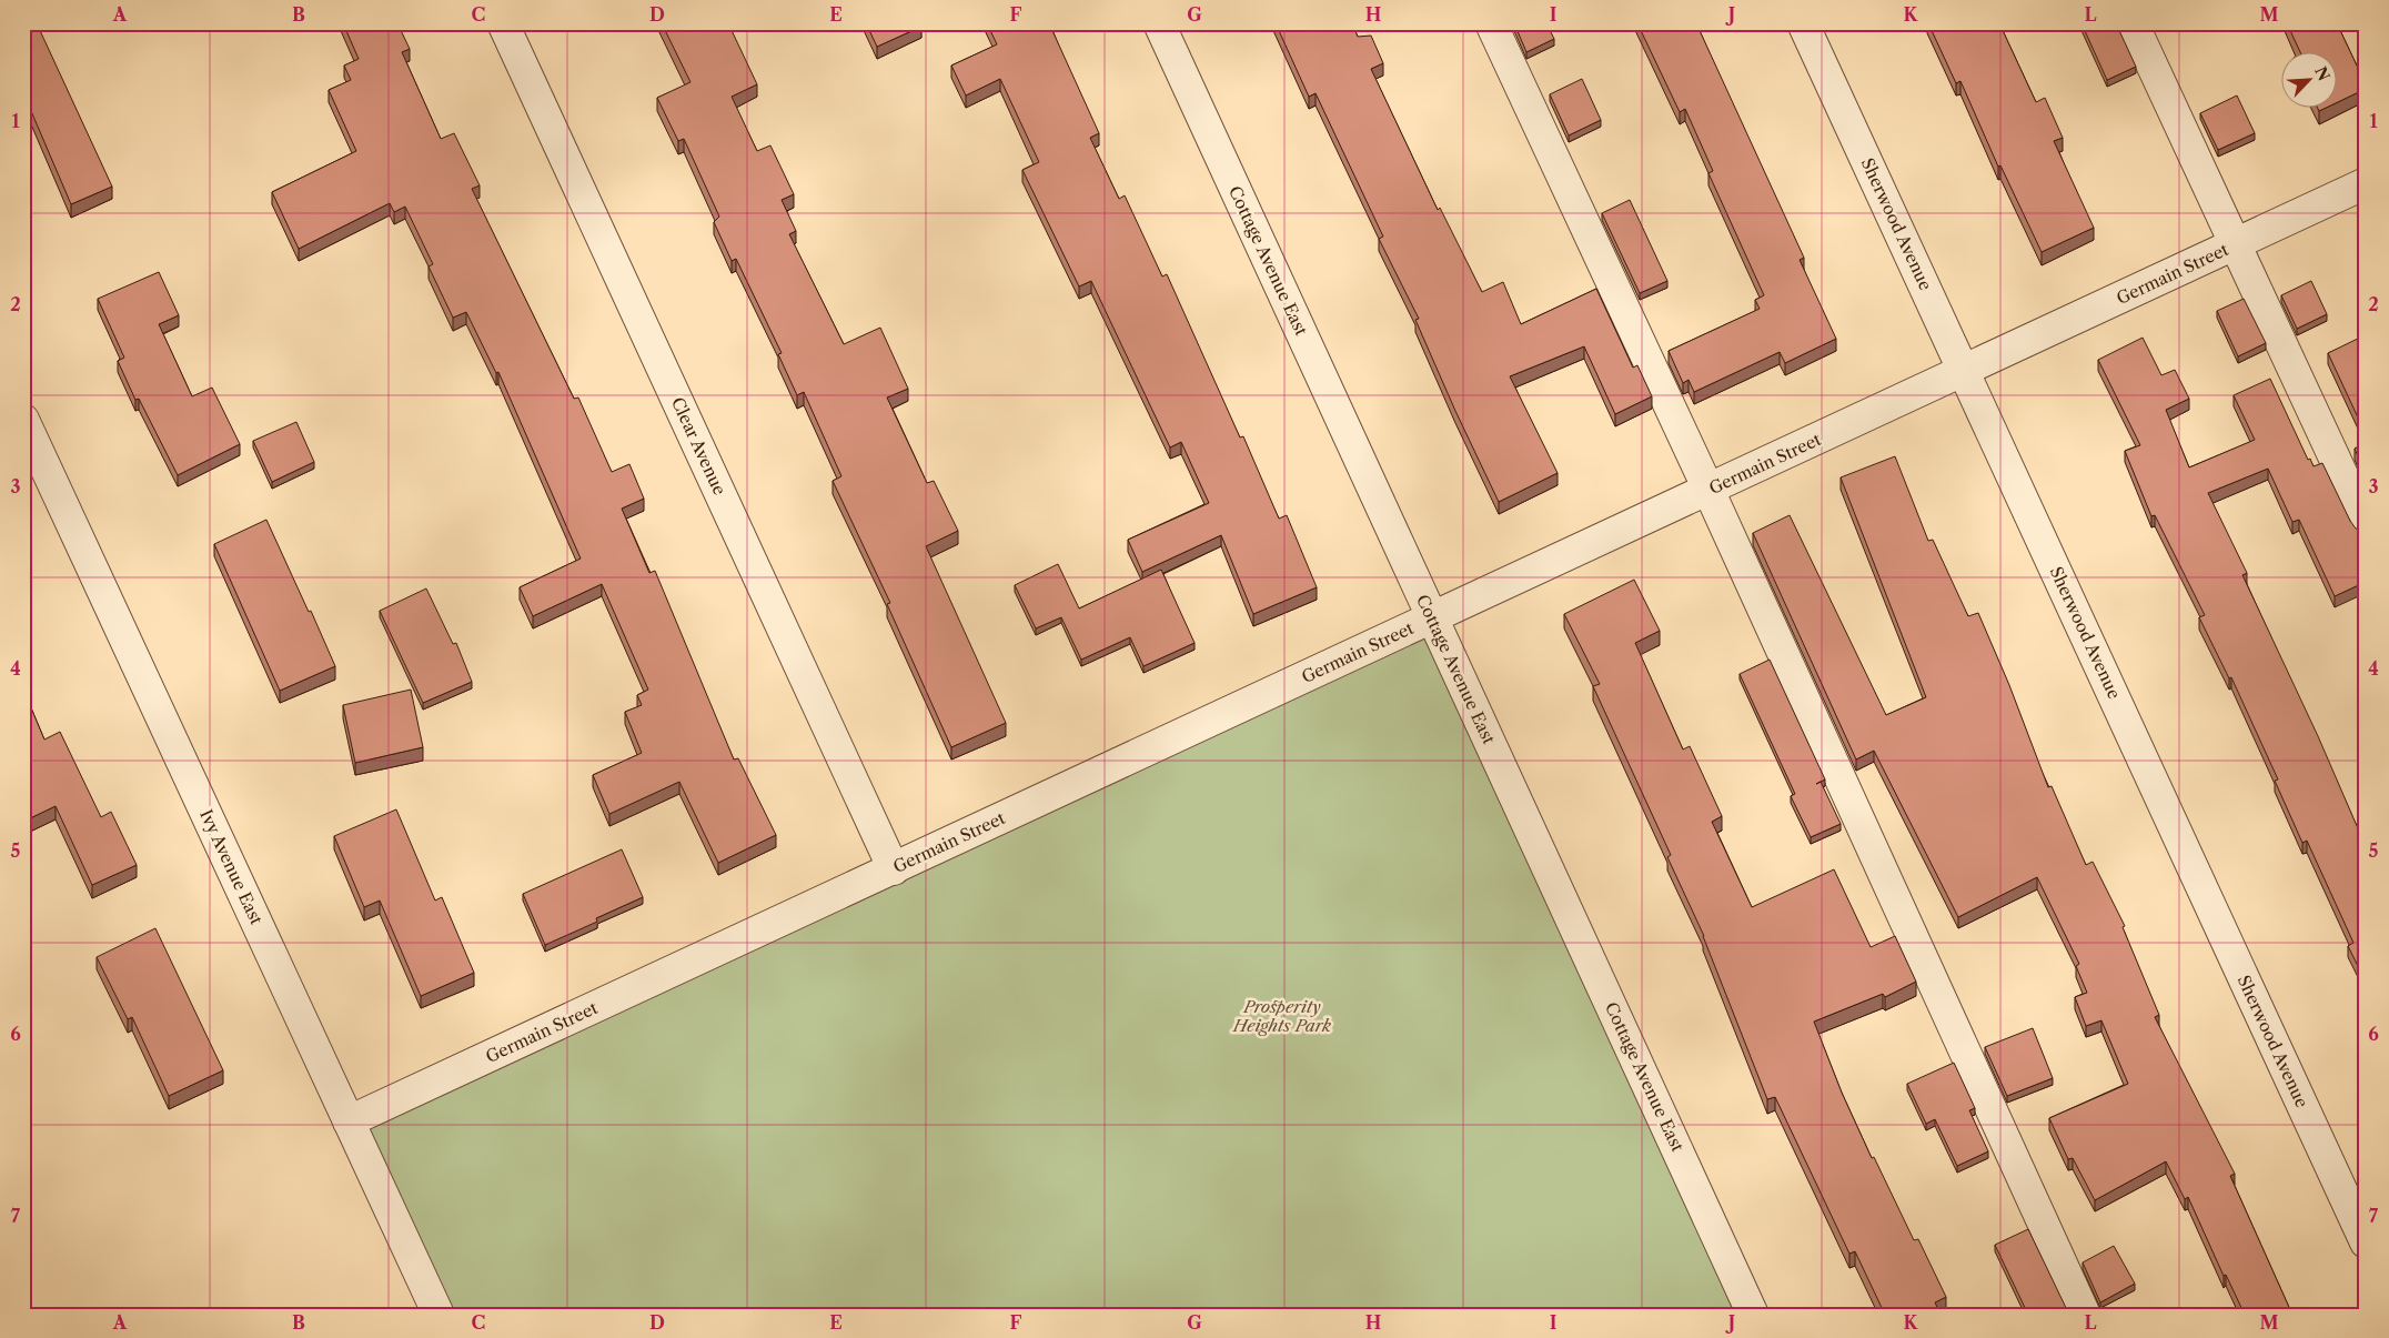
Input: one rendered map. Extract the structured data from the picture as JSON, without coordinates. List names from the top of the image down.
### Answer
{
  "streets": {
    "street": [
      "Sherwood Avenue",
      "Cottage Avenue East",
      "Germain Street",
      "Clear Avenue",
      "Ivy Avenue East"
    ]
  },
  "crossings": [
    ["Sherwood Avenue", "Germain Street"],
    ["Cottage Avenue East", "Germain Street"],
    ["Germain Street", "Clear Avenue"],
    ["Germain Street", "Ivy Avenue East"]
  ],
  "parks": ["Prosperity Heights Park"],
  "north": "top right",
  "grid": {
    "columns": [
      "A",
      "B",
      "C",
      "D",
      "E",
      "F",
      "G",
      "H",
      "I",
      "J",
      "K",
      "L",
      "M"
    ],
    "rows": [
      "1",
      "2",
      "3",
      "4",
      "5",
      "6",
      "7"
    ]
  }
}
